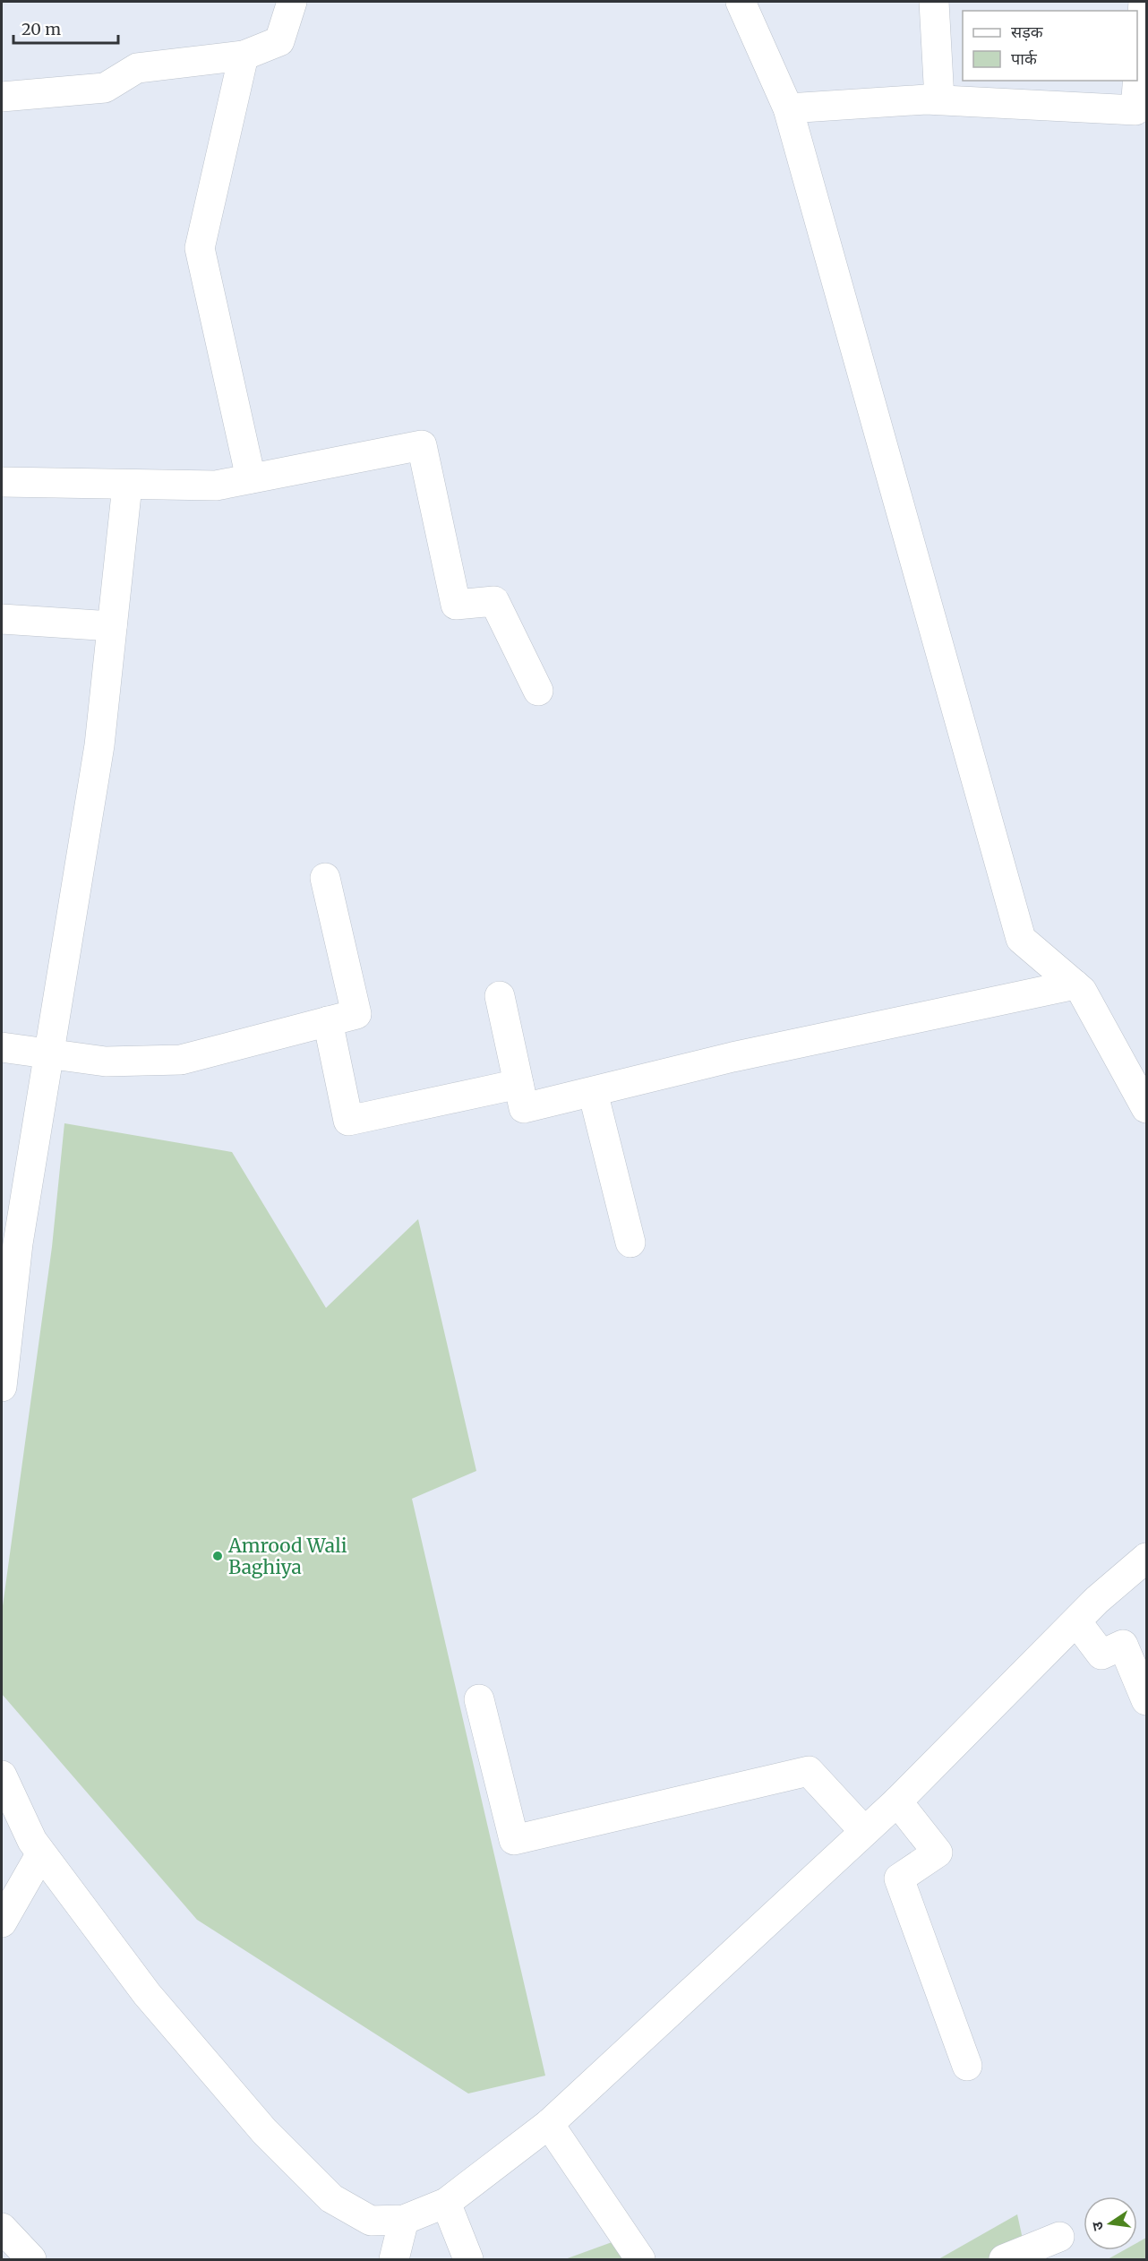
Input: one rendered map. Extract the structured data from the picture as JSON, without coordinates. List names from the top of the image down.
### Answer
{
  "places": ["Amrood Wali Baghiya"],
  "legend": ["सड़क", "पार्क"],
  "scale_bar": "20 m",
  "north": "left"
}
